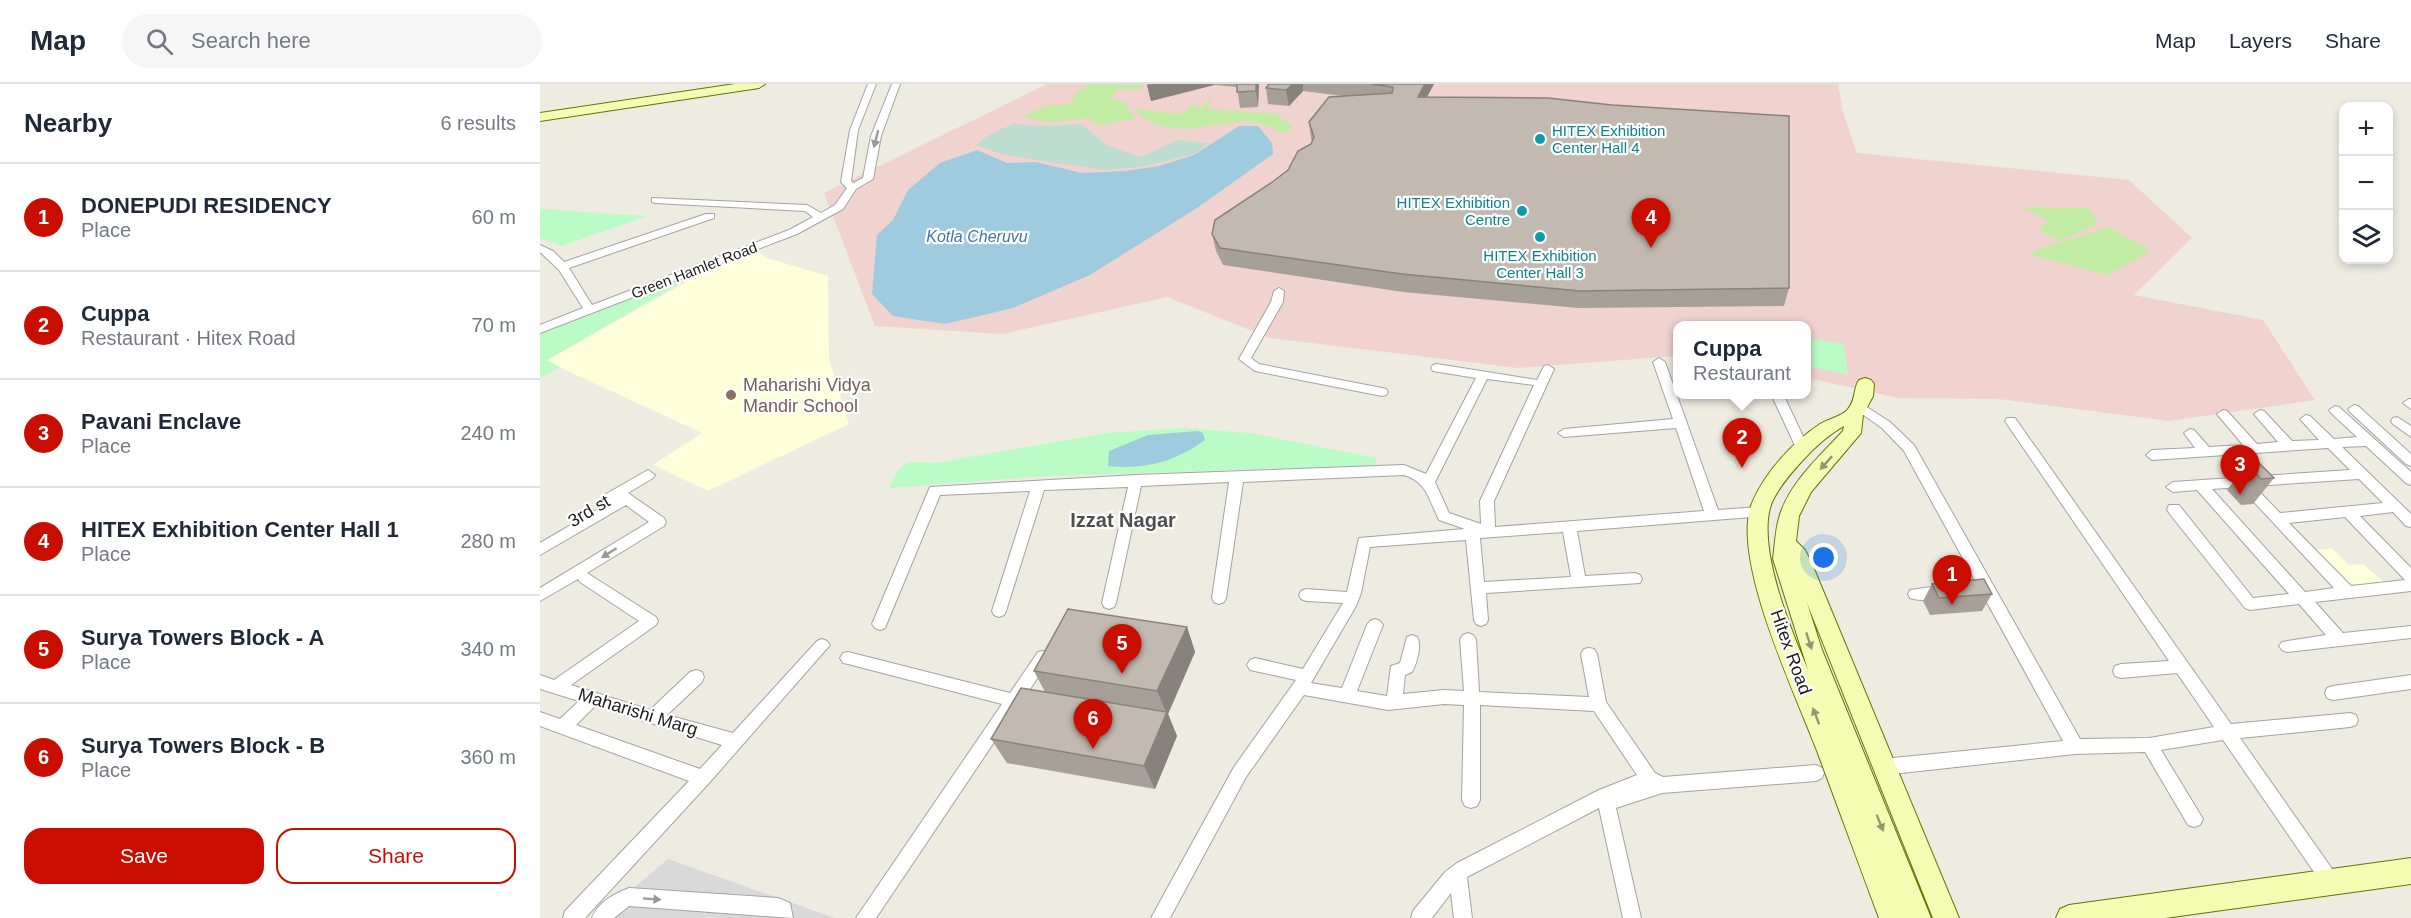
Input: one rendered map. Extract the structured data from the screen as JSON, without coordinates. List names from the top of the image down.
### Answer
{
  "streets": {
    "street": [
      "Green Hamlet Road",
      "3rd st",
      "Hitex Road",
      "Maharishi Marg"
    ]
  },
  "districts": ["Izzat Nagar"],
  "water": ["Kotla Cheruvu"],
  "places": [
    "HITEX Exhibition Center Hall 4",
    "HITEX Exhibition Centre",
    "HITEX Exhibition Center Hall 3",
    "Maharishi Vidya Mandir School"
  ],
  "page": {
    "header": "Map",
    "search": "Search here",
    "nav": ["Map", "Layers", "Share"],
    "heading": ["Nearby", "6 results"],
    "map_buttons": ["+", "−"],
    "list": [
      {
        "mark": "1",
        "name": "DONEPUDI RESIDENCY",
        "note": "Place",
        "value": "60 m"
      },
      {
        "mark": "2",
        "name": "Cuppa",
        "note": "Restaurant · Hitex Road",
        "value": "70 m"
      },
      {
        "mark": "3",
        "name": "Pavani Enclave",
        "note": "Place",
        "value": "240 m"
      },
      {
        "mark": "4",
        "name": "HITEX Exhibition Center Hall 1",
        "note": "Place",
        "value": "280 m"
      },
      {
        "mark": "5",
        "name": "Surya Towers Block - A",
        "note": "Place",
        "value": "340 m"
      },
      {
        "mark": "6",
        "name": "Surya Towers Block - B",
        "note": "Place",
        "value": "360 m"
      }
    ],
    "pins": [
      "4",
      "2",
      "3",
      "1",
      "5",
      "6"
    ],
    "popup": ["Cuppa", "Restaurant"],
    "buttons": ["Save", "Share"]
  }
}
